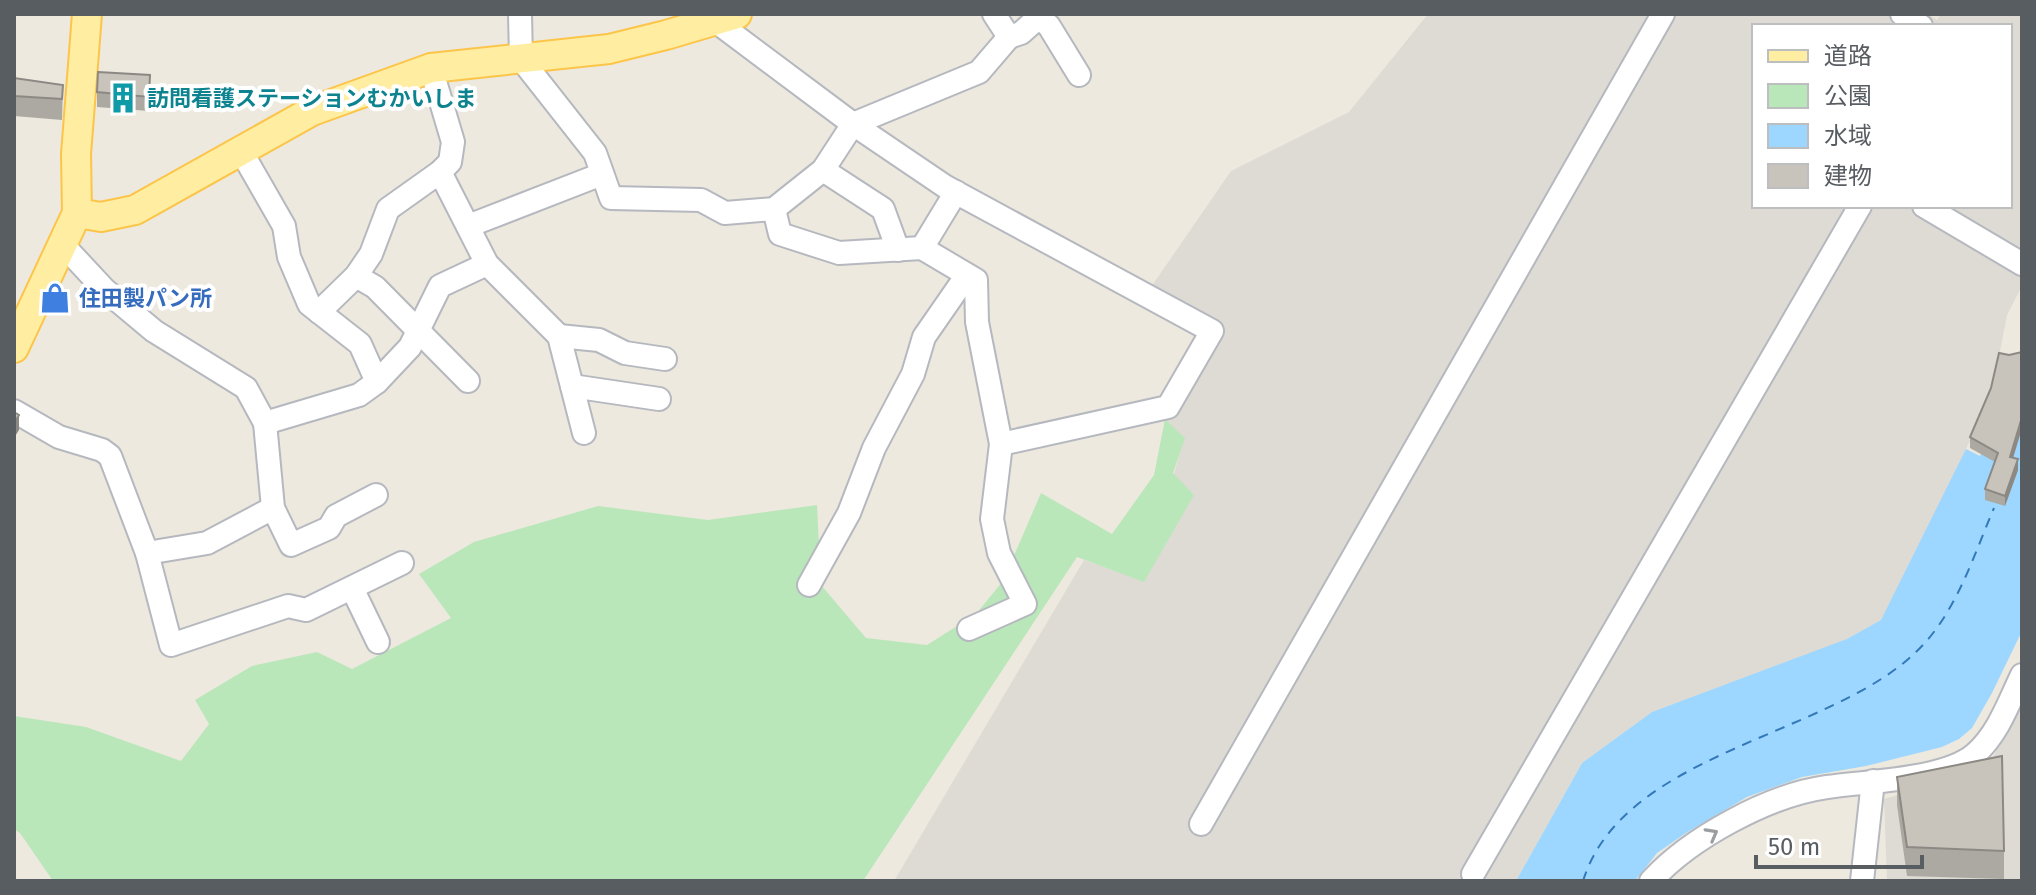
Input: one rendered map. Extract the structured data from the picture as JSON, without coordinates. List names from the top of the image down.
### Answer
{
  "places": {
    "building": ["訪問看護ステーションむかいしま"],
    "shop": ["住田製パン所"]
  },
  "legend": [
    "道路",
    "公園",
    "水域",
    "建物"
  ],
  "scale_bar": "50 m"
}
